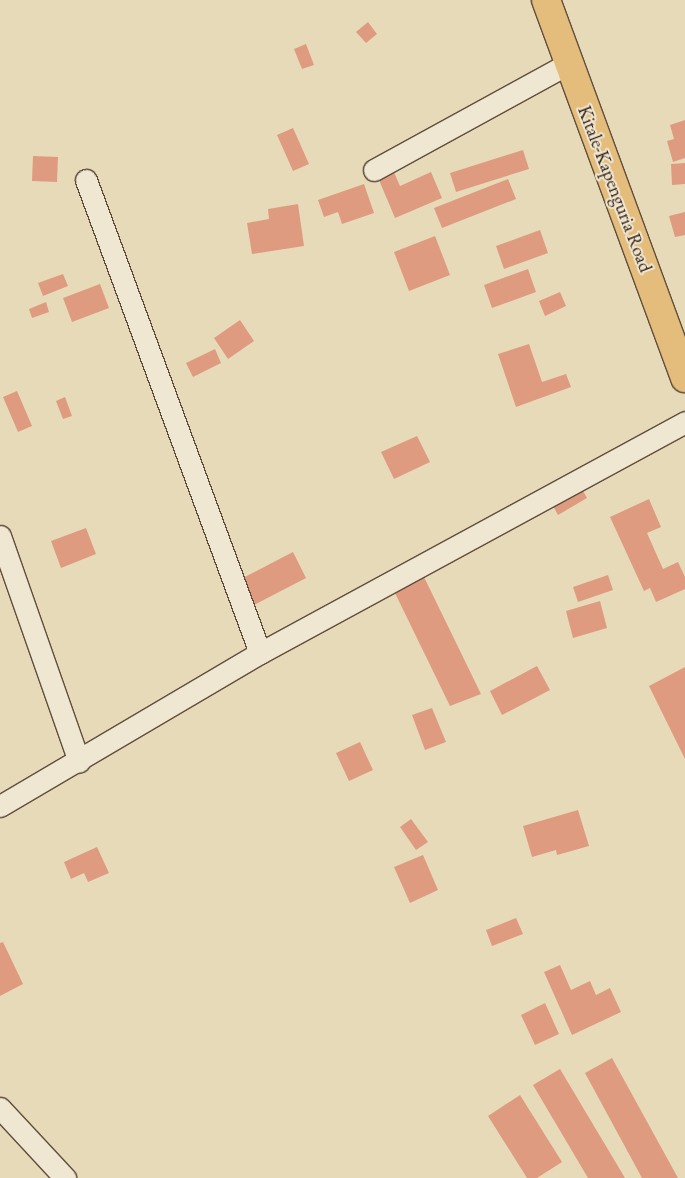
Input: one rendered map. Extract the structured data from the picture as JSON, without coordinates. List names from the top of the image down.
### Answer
{
  "streets": {
    "highway": ["Kitale-Kapenguria Road"]
  }
}
